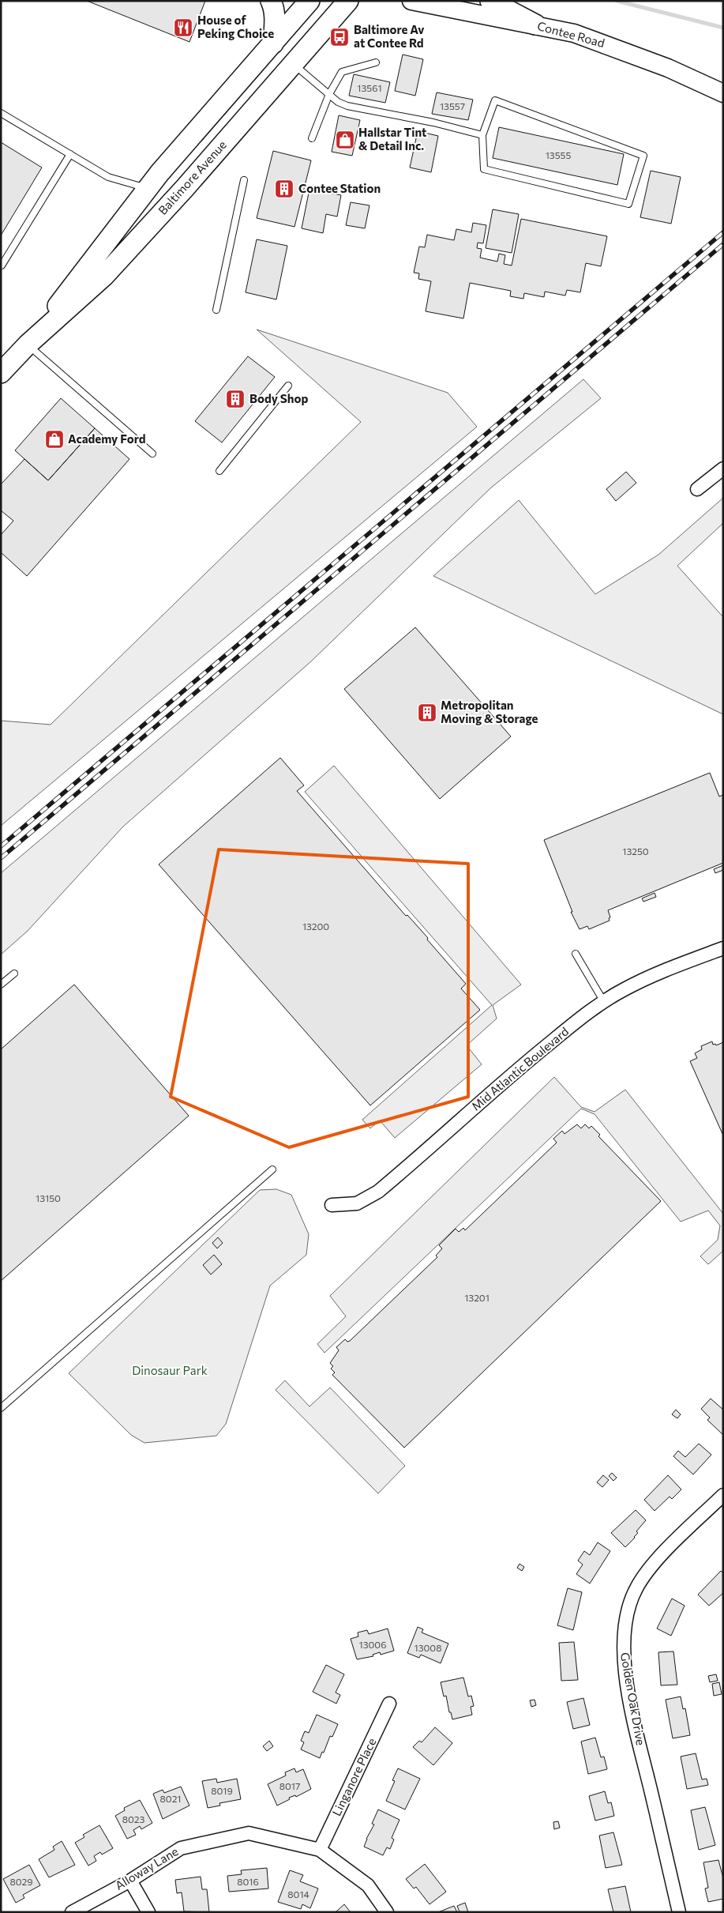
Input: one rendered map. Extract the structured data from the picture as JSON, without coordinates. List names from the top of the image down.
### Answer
{
  "streets": {
    "main road": ["Baltimore Avenue"],
    "street": [
      "Contee Road",
      "Mid Atlantic Boulevard",
      "Golden Oak Drive",
      "Linganore Place",
      "Alloway Lane"
    ]
  },
  "crossings": [
    ["Linganore Place", "Alloway Lane"]
  ],
  "parks": ["Dinosaur Park"],
  "places": {
    "restaurant": ["House of Peking Choice"],
    "bus stop": ["Baltimore Av at Contee Rd"],
    "shop": ["Hallstar Tint & Detail Inc.", "Academy Ford"],
    "building": ["Contee Station", "Body Shop", "Metropolitan Moving & Storage"]
  },
  "house_numbers": [
    "13561",
    "13557",
    "13555",
    "13250",
    "13200",
    "13150",
    "13201",
    "13006",
    "13008",
    "8017",
    "8019",
    "8021",
    "8023",
    "8029",
    "8016",
    "8014"
  ]
}
